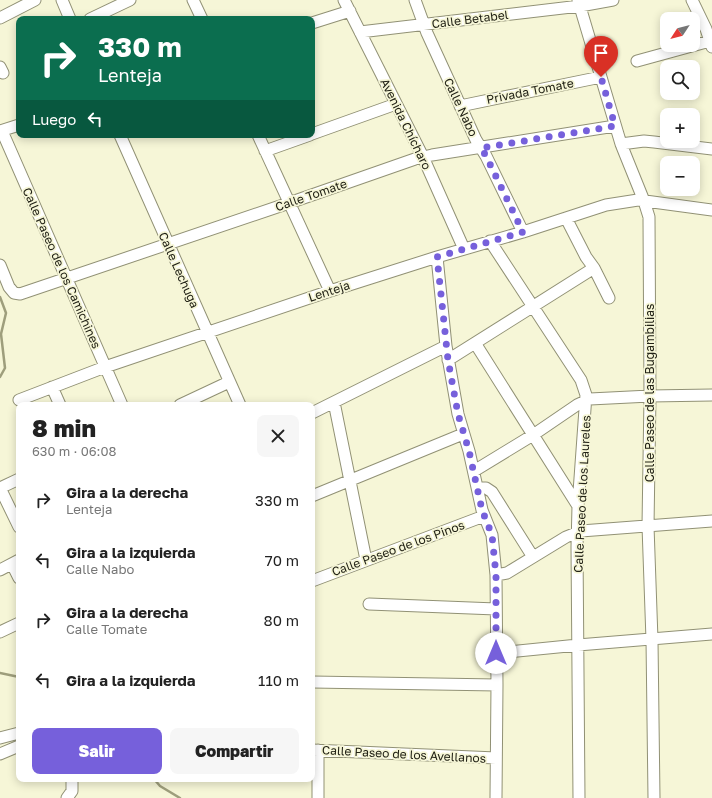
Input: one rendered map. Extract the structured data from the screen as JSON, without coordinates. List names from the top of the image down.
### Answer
{
  "streets": {
    "street": [
      "Calle Betabel",
      "Privada Tomate",
      "Calle Nabo",
      "Avenida Chícharo",
      "Calle Tomate",
      "Calle Paseo de los Camichines",
      "Calle Lechuga",
      "Lenteja",
      "Calle Paseo de las Bugambilias",
      "Calle Paseo de los Laureles",
      "Calle Paseo de los Pinos",
      "Calle Paseo de los Avellanos"
    ]
  },
  "crossings": [
    ["Calle Betabel", "Calle Nabo"],
    ["Calle Betabel", "Avenida Chícharo"],
    ["Calle Betabel", "Calle Paseo de las Bugambilias"],
    ["Privada Tomate", "Calle Nabo"],
    ["Privada Tomate", "Calle Paseo de las Bugambilias"],
    ["Calle Nabo", "Calle Tomate"],
    ["Calle Nabo", "Lenteja"],
    ["Avenida Chícharo", "Calle Tomate"],
    ["Avenida Chícharo", "Lenteja"],
    ["Calle Tomate", "Calle Paseo de los Camichines"],
    ["Calle Tomate", "Calle Lechuga"],
    ["Calle Tomate", "Calle Paseo de las Bugambilias"],
    ["Calle Paseo de los Camichines", "Lenteja"],
    ["Calle Lechuga", "Lenteja"],
    ["Lenteja", "Calle Paseo de las Bugambilias"],
    ["Lenteja", "Calle Paseo de los Laureles"]
  ],
  "north": "bottom left",
  "page": {
    "map_buttons": ["+", "−"],
    "turn": ["330 m", "Lenteja"],
    "then": "Luego",
    "heading": ["8 min", "630 m · 06:08"],
    "list": [
      {
        "name": "Gira a la derecha",
        "note": "Lenteja",
        "value": "330 m"
      },
      {
        "name": "Gira a la izquierda",
        "note": "Calle Nabo",
        "value": "70 m"
      },
      {
        "name": "Gira a la derecha",
        "note": "Calle Tomate",
        "value": "80 m"
      },
      {
        "name": "Gira a la izquierda",
        "value": "110 m"
      }
    ],
    "buttons": ["Salir", "Compartir"]
  }
}
